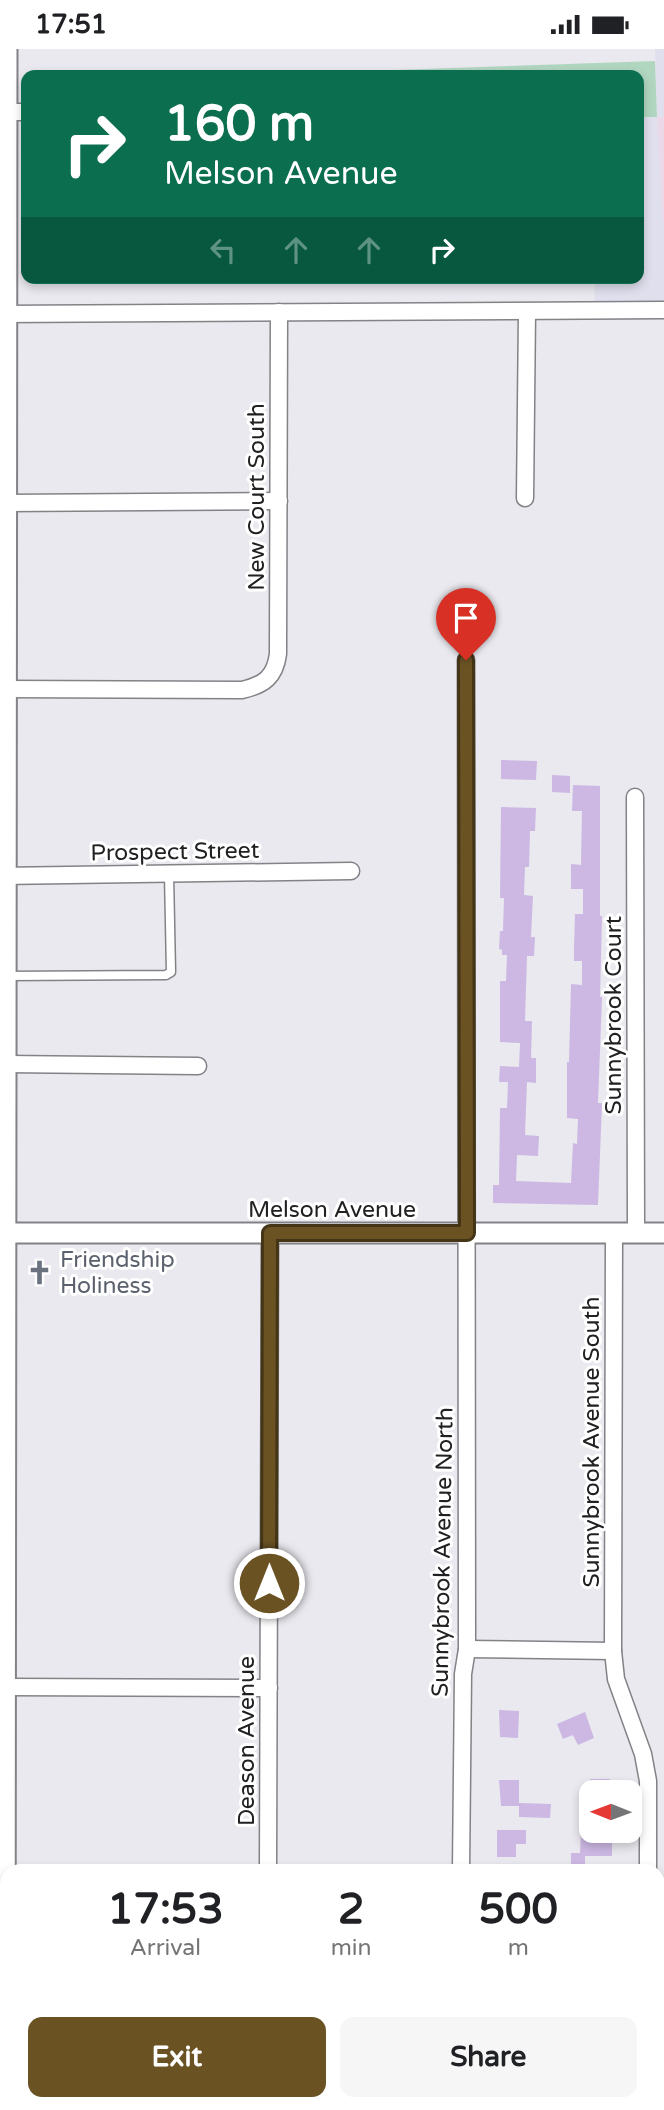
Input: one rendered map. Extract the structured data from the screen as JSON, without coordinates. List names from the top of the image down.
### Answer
{
  "streets": {
    "street": [
      "New Court South",
      "Prospect Street",
      "Sunnybrook Court",
      "Melson Avenue",
      "Sunnybrook Avenue South",
      "Sunnybrook Avenue North",
      "Deason Avenue"
    ]
  },
  "crossings": [
    ["Sunnybrook Court", "Melson Avenue"],
    ["Melson Avenue", "Sunnybrook Avenue South"],
    ["Melson Avenue", "Sunnybrook Avenue North"],
    ["Melson Avenue", "Deason Avenue"]
  ],
  "places": {
    "church": ["Friendship Holiness"]
  },
  "north": "left",
  "page": {
    "status": "17:51",
    "turn": ["160 m", "Melson Avenue"],
    "eta": [
      "17:53",
      "Arrival",
      "2",
      "min",
      "500",
      "m"
    ],
    "buttons": ["Exit", "Share"]
  }
}
